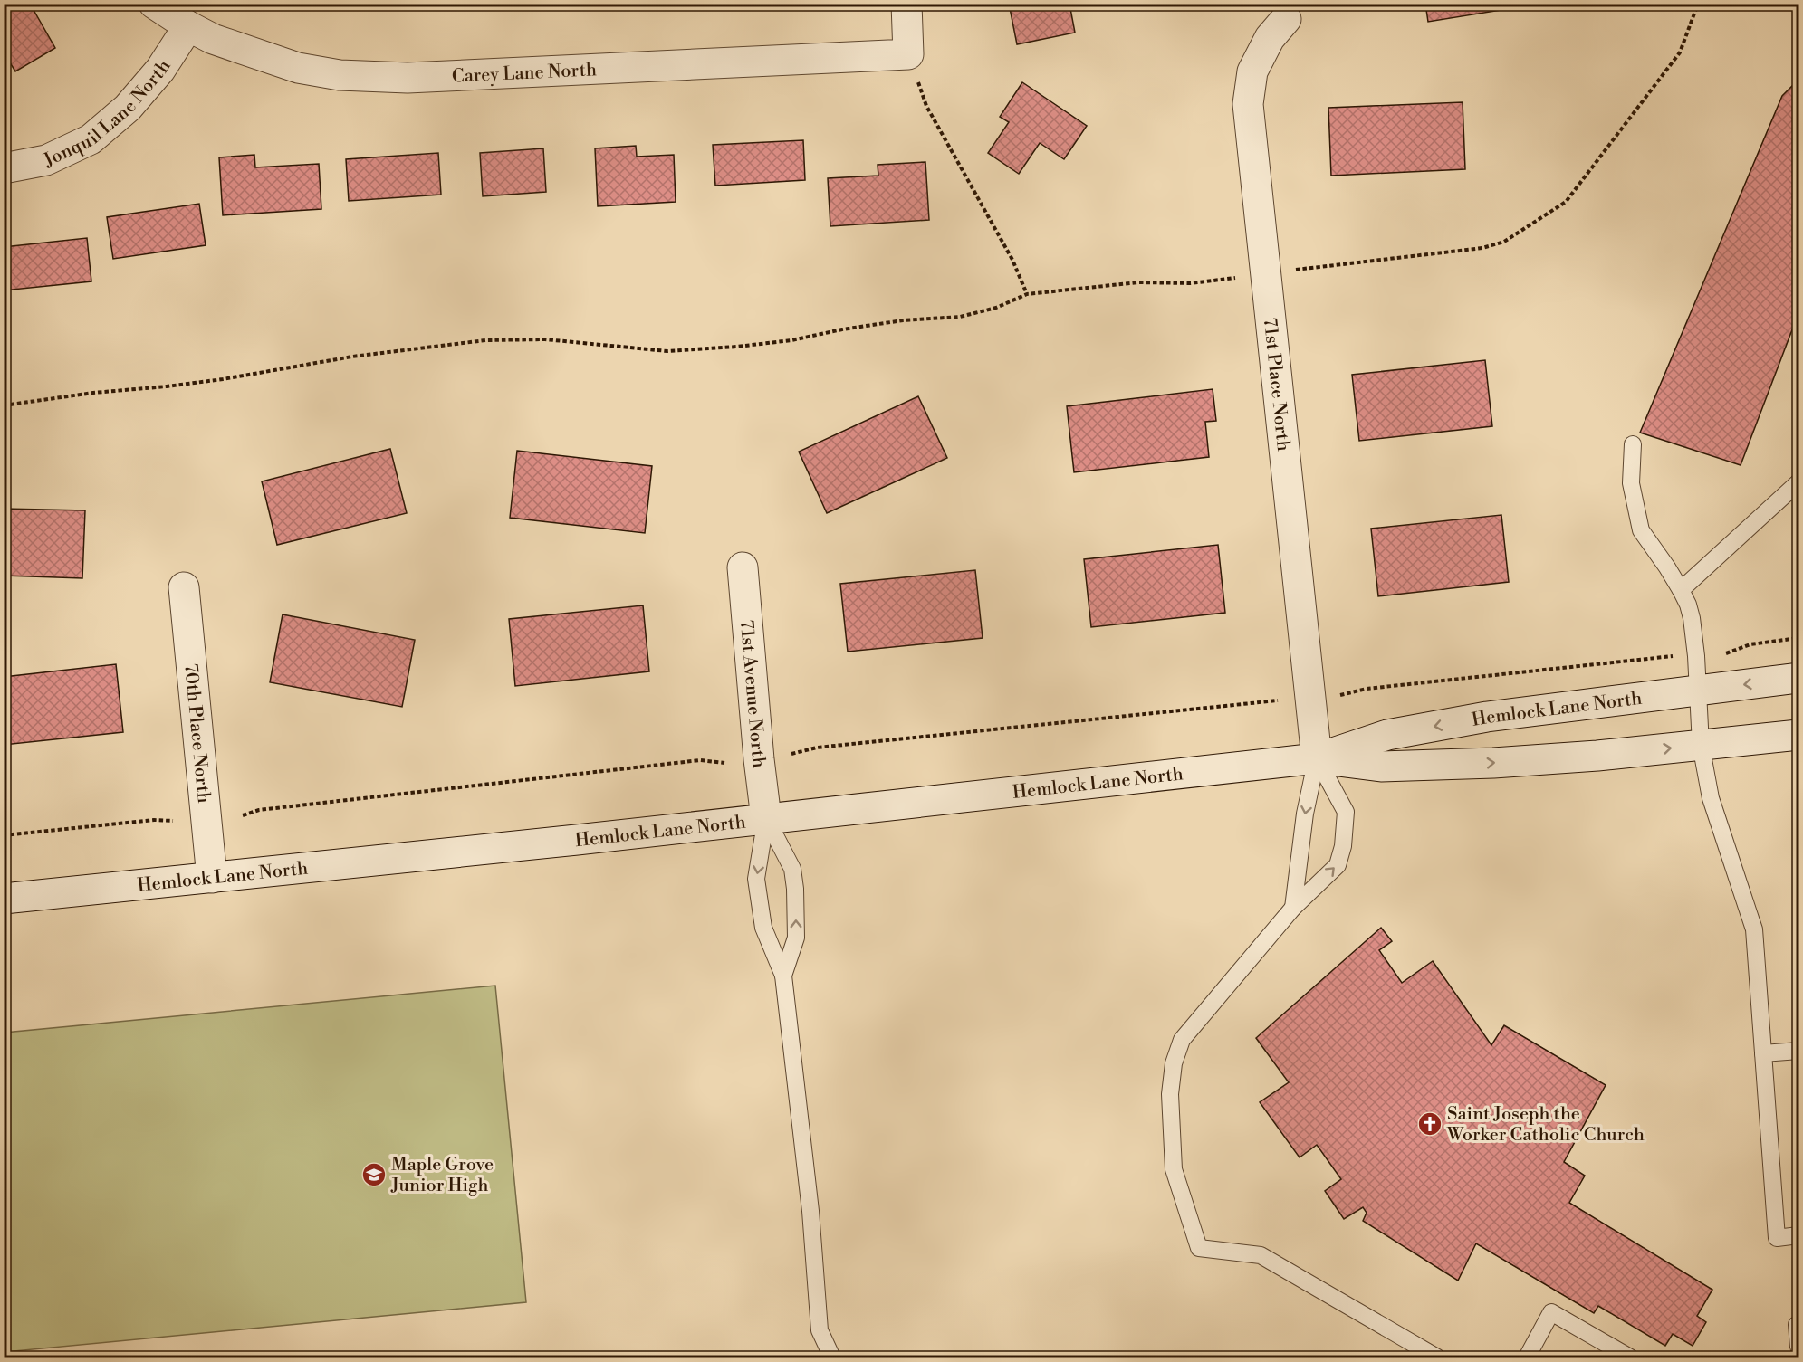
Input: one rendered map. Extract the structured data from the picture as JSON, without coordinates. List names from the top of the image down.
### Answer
{
  "streets": {
    "street": [
      "Carey Lane North",
      "Jonquil Lane North",
      "71st Place North",
      "71st Avenue North",
      "Hemlock Lane North",
      "70th Place North"
    ]
  },
  "crossings": [
    ["Carey Lane North", "Jonquil Lane North"],
    ["71st Place North", "Hemlock Lane North"],
    ["71st Avenue North", "Hemlock Lane North"],
    ["Hemlock Lane North", "70th Place North"]
  ],
  "places": {
    "church": ["Saint Joseph the Worker Catholic Church"],
    "school or university": ["Maple Grove Junior High"]
  }
}
